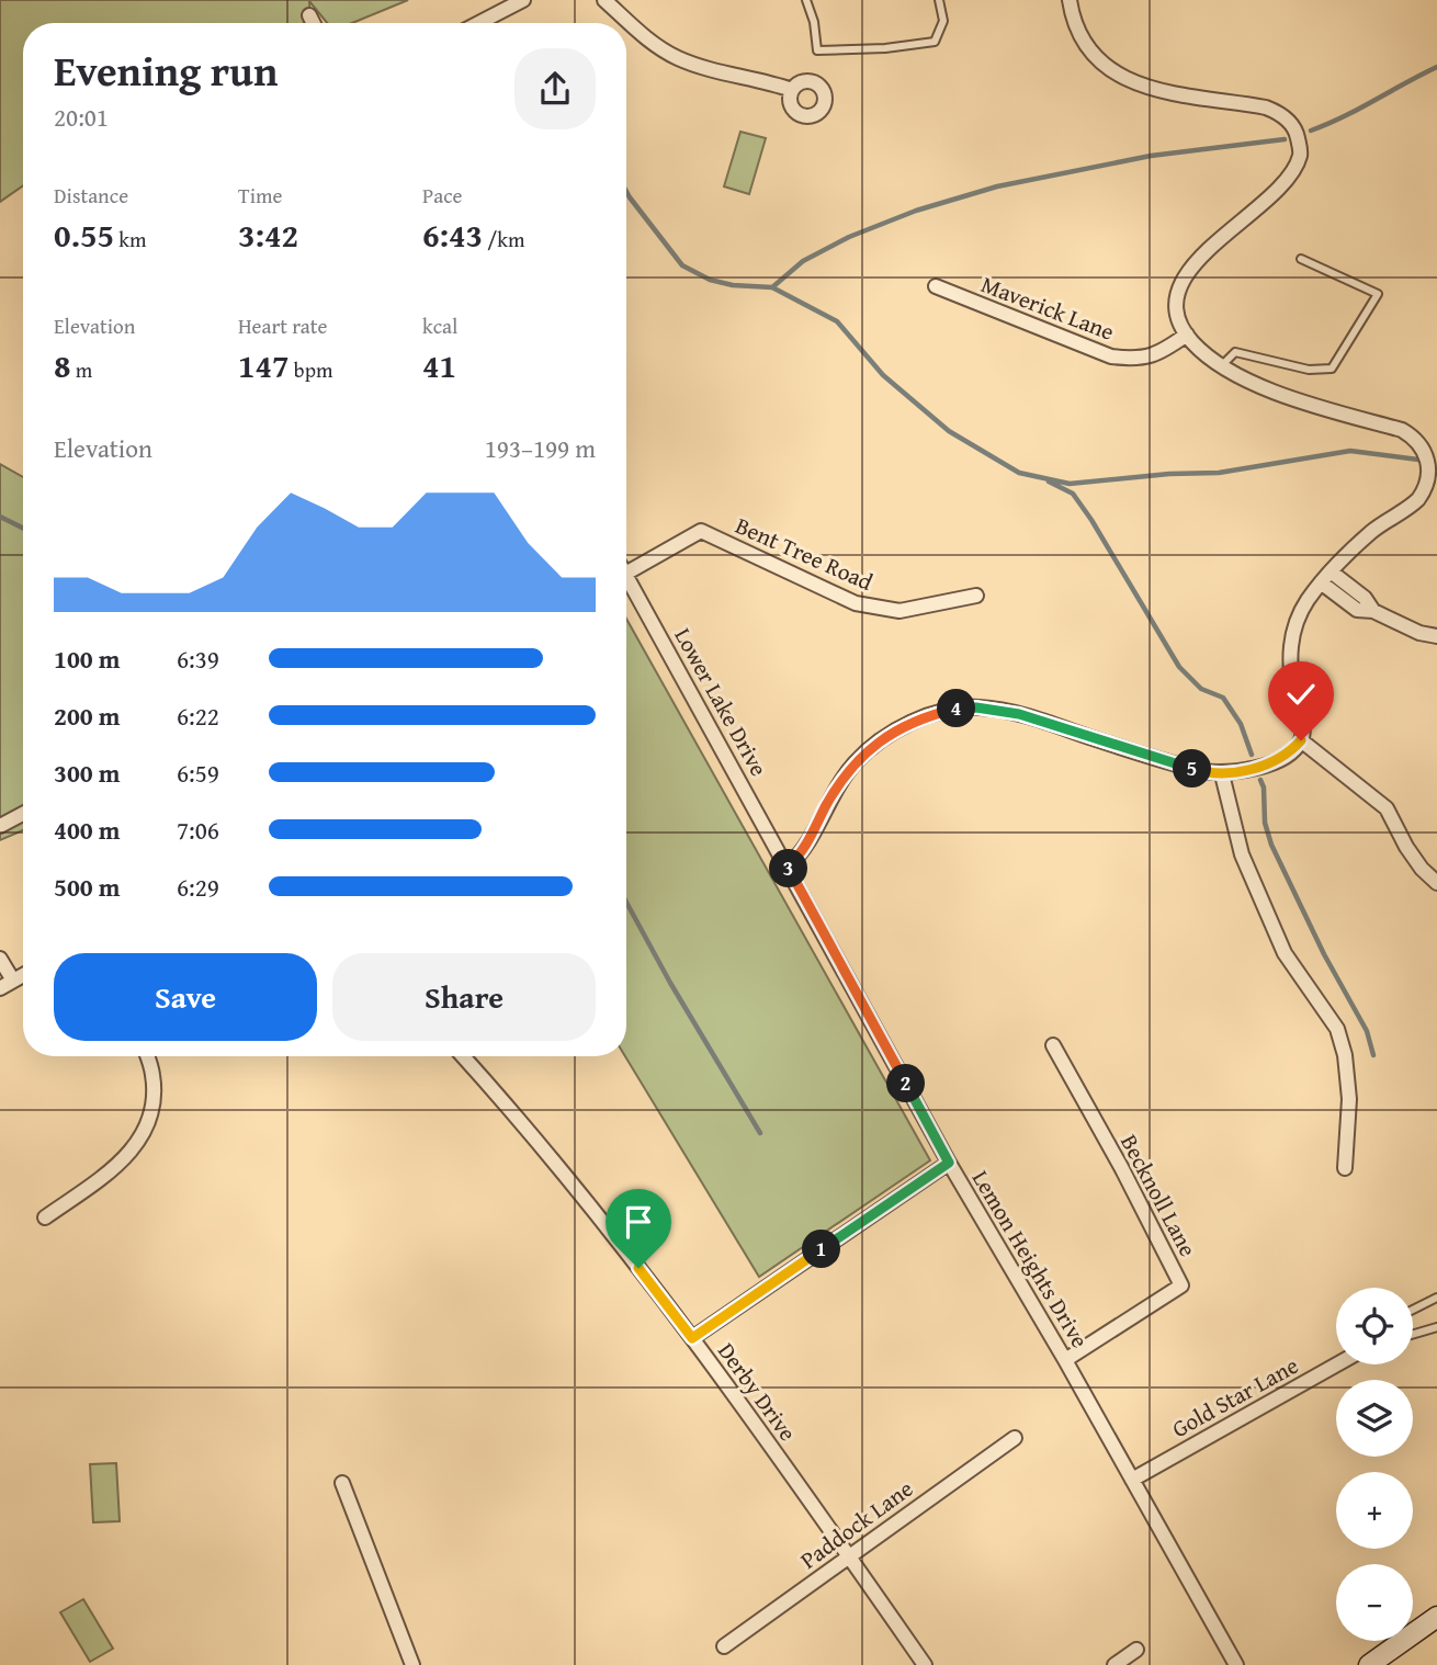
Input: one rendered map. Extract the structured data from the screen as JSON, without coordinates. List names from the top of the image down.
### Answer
{
  "streets": {
    "street": [
      "Maverick Lane",
      "Bent Tree Road",
      "Lower Lake Drive",
      "Becknoll Lane",
      "Lemon Heights Drive",
      "Derby Drive",
      "Gold Star Lane",
      "Paddock Lane"
    ]
  },
  "crossings": [
    ["Lower Lake Drive", "Lemon Heights Drive"],
    ["Becknoll Lane", "Lemon Heights Drive"],
    ["Lemon Heights Drive", "Gold Star Lane"],
    ["Derby Drive", "Paddock Lane"]
  ],
  "page": {
    "heading": ["Evening run", "20:01"],
    "stats": [
      ["Distance", "0.55 km"],
      ["Time", "3:42"],
      ["Pace", "6:43 /km"],
      ["Elevation", "8 m"],
      ["Heart rate", "147 bpm"],
      ["kcal", "41"]
    ],
    "chart": ["Elevation", "193–199 m"],
    "list": [
      {
        "name": "100 m",
        "note": "6:39"
      },
      {
        "name": "200 m",
        "note": "6:22"
      },
      {
        "name": "300 m",
        "note": "6:59"
      },
      {
        "name": "400 m",
        "note": "7:06"
      },
      {
        "name": "500 m",
        "note": "6:29"
      }
    ],
    "pins": [
      "4",
      "5",
      "3",
      "2",
      "1"
    ],
    "buttons": ["Save", "Share"],
    "map_buttons": ["+", "−"]
  }
}
